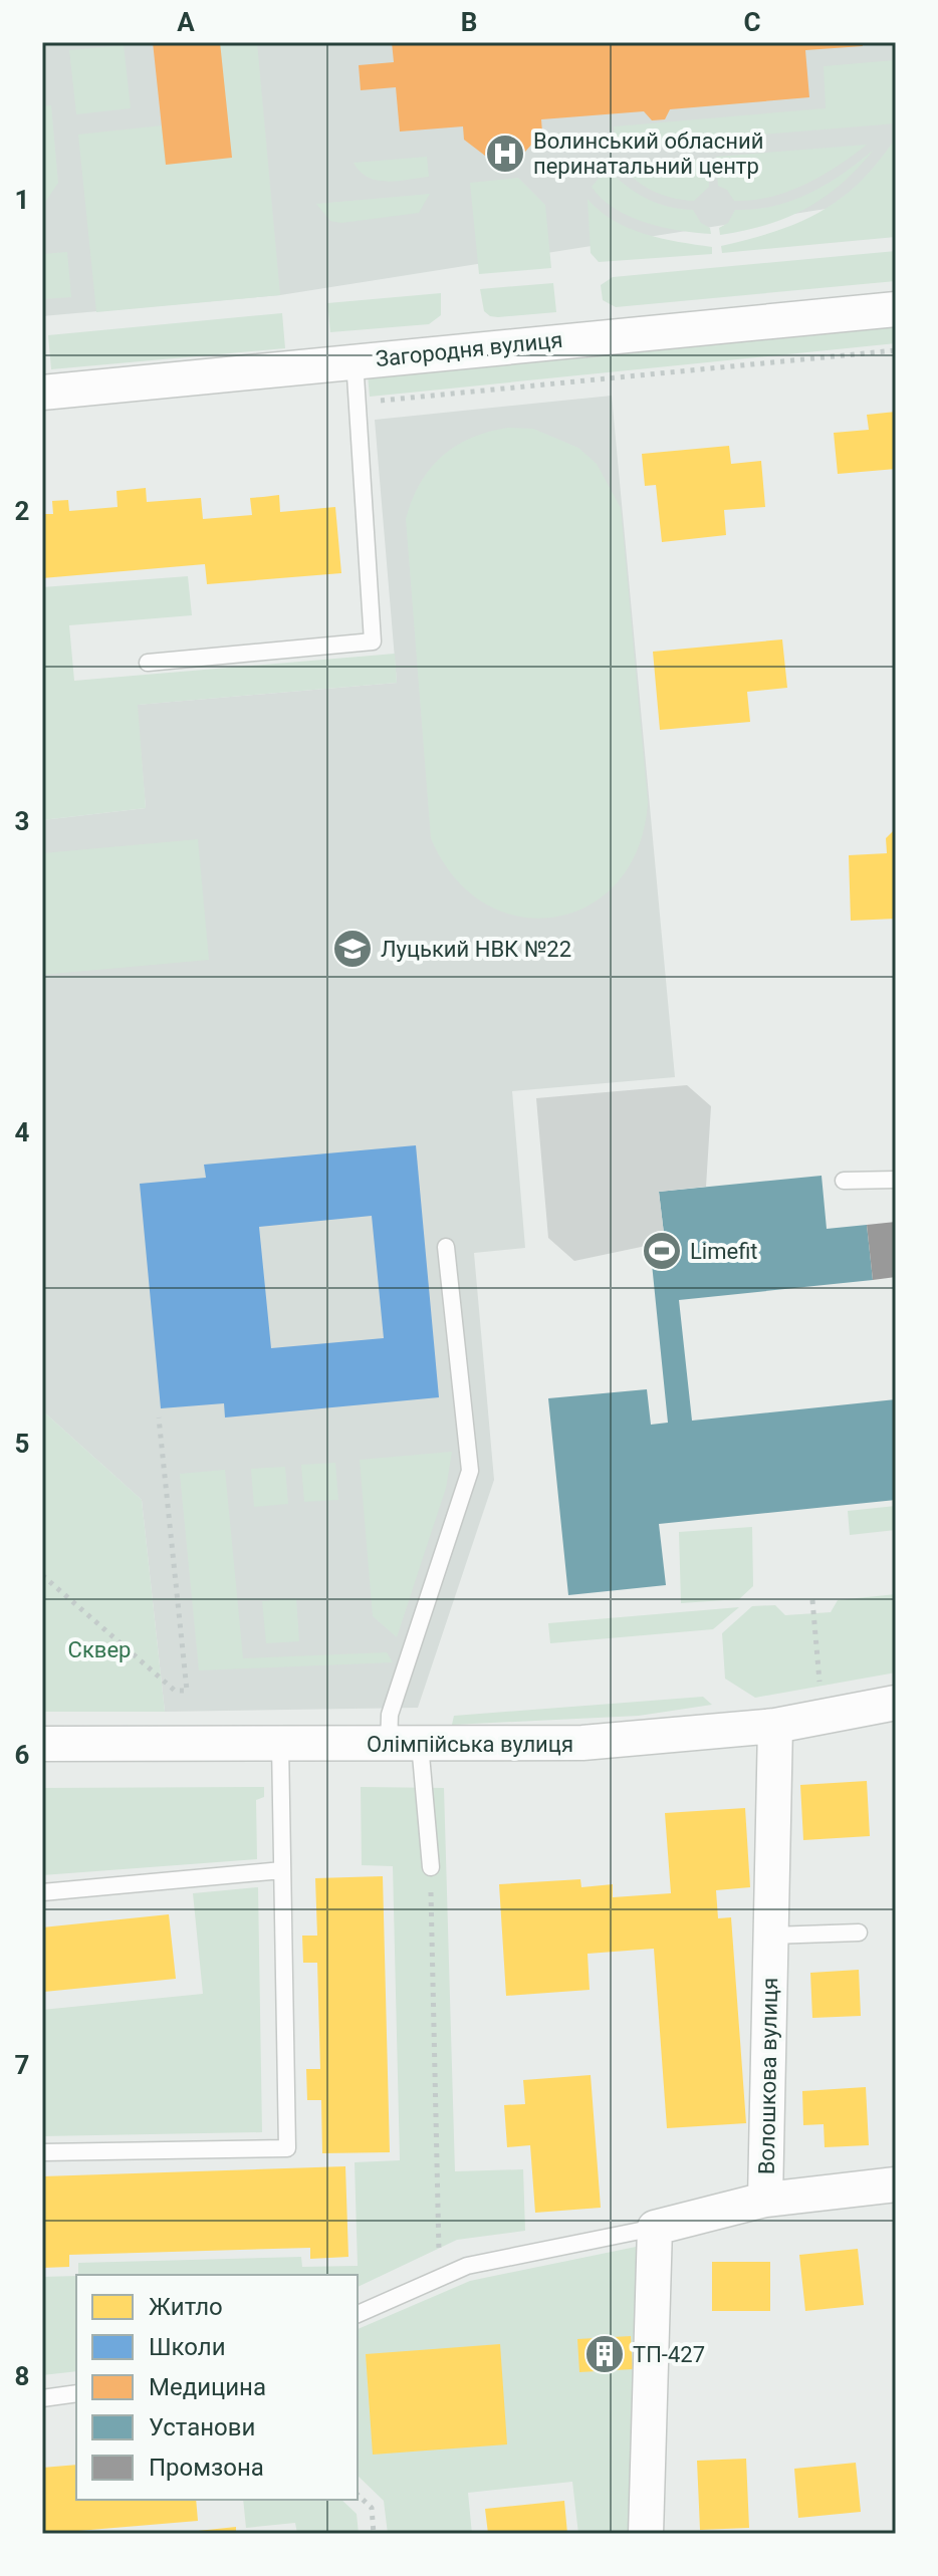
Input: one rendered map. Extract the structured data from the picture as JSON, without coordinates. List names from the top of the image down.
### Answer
{
  "streets": {
    "street": ["Загородня вулиця", "Олімпійська вулиця", "Волошкова вулиця"]
  },
  "crossings": [
    ["Олімпійська вулиця", "Волошкова вулиця"]
  ],
  "parks": ["Сквер"],
  "places": {
    "hospital": ["Волинський обласний перинатальний центр"],
    "school or university": ["Луцький НВК №22"],
    "sports": ["Limefit"],
    "building": ["ТП-427"]
  },
  "legend": [
    "Житло",
    "Школи",
    "Медицина",
    "Установи",
    "Промзона"
  ],
  "grid": {
    "columns": ["A", "B", "C"],
    "rows": [
      "1",
      "2",
      "3",
      "4",
      "5",
      "6",
      "7",
      "8"
    ]
  }
}
